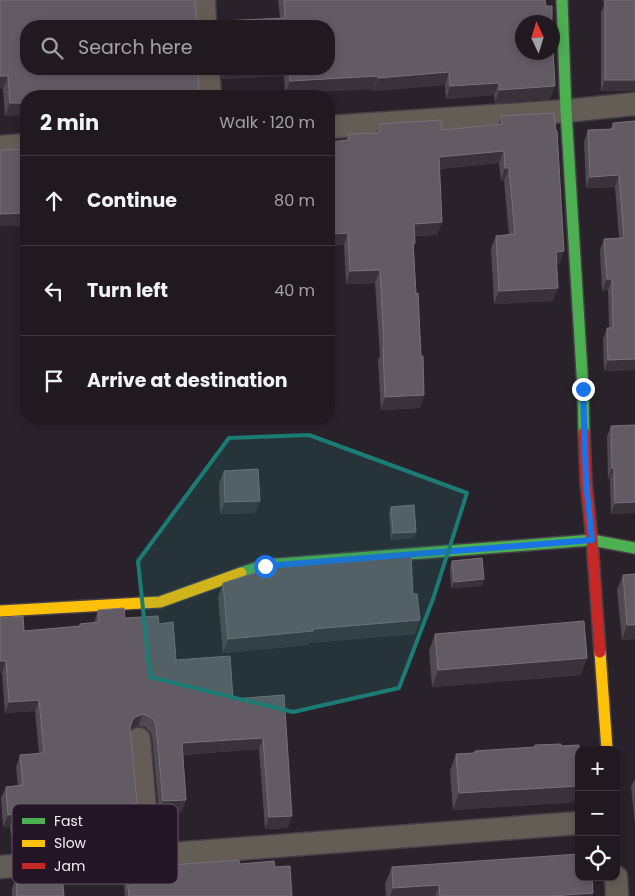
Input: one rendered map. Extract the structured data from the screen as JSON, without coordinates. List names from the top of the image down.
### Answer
{
  "legend": ["Fast", "Slow", "Jam"],
  "north": "top",
  "page": {
    "search": "Search here",
    "heading": ["2 min", "Walk · 120 m"],
    "list": [
      ["Continue", "80 m"],
      ["Turn left", "40 m"],
      "Arrive at destination"
    ],
    "map_buttons": ["+", "−"]
  }
}
